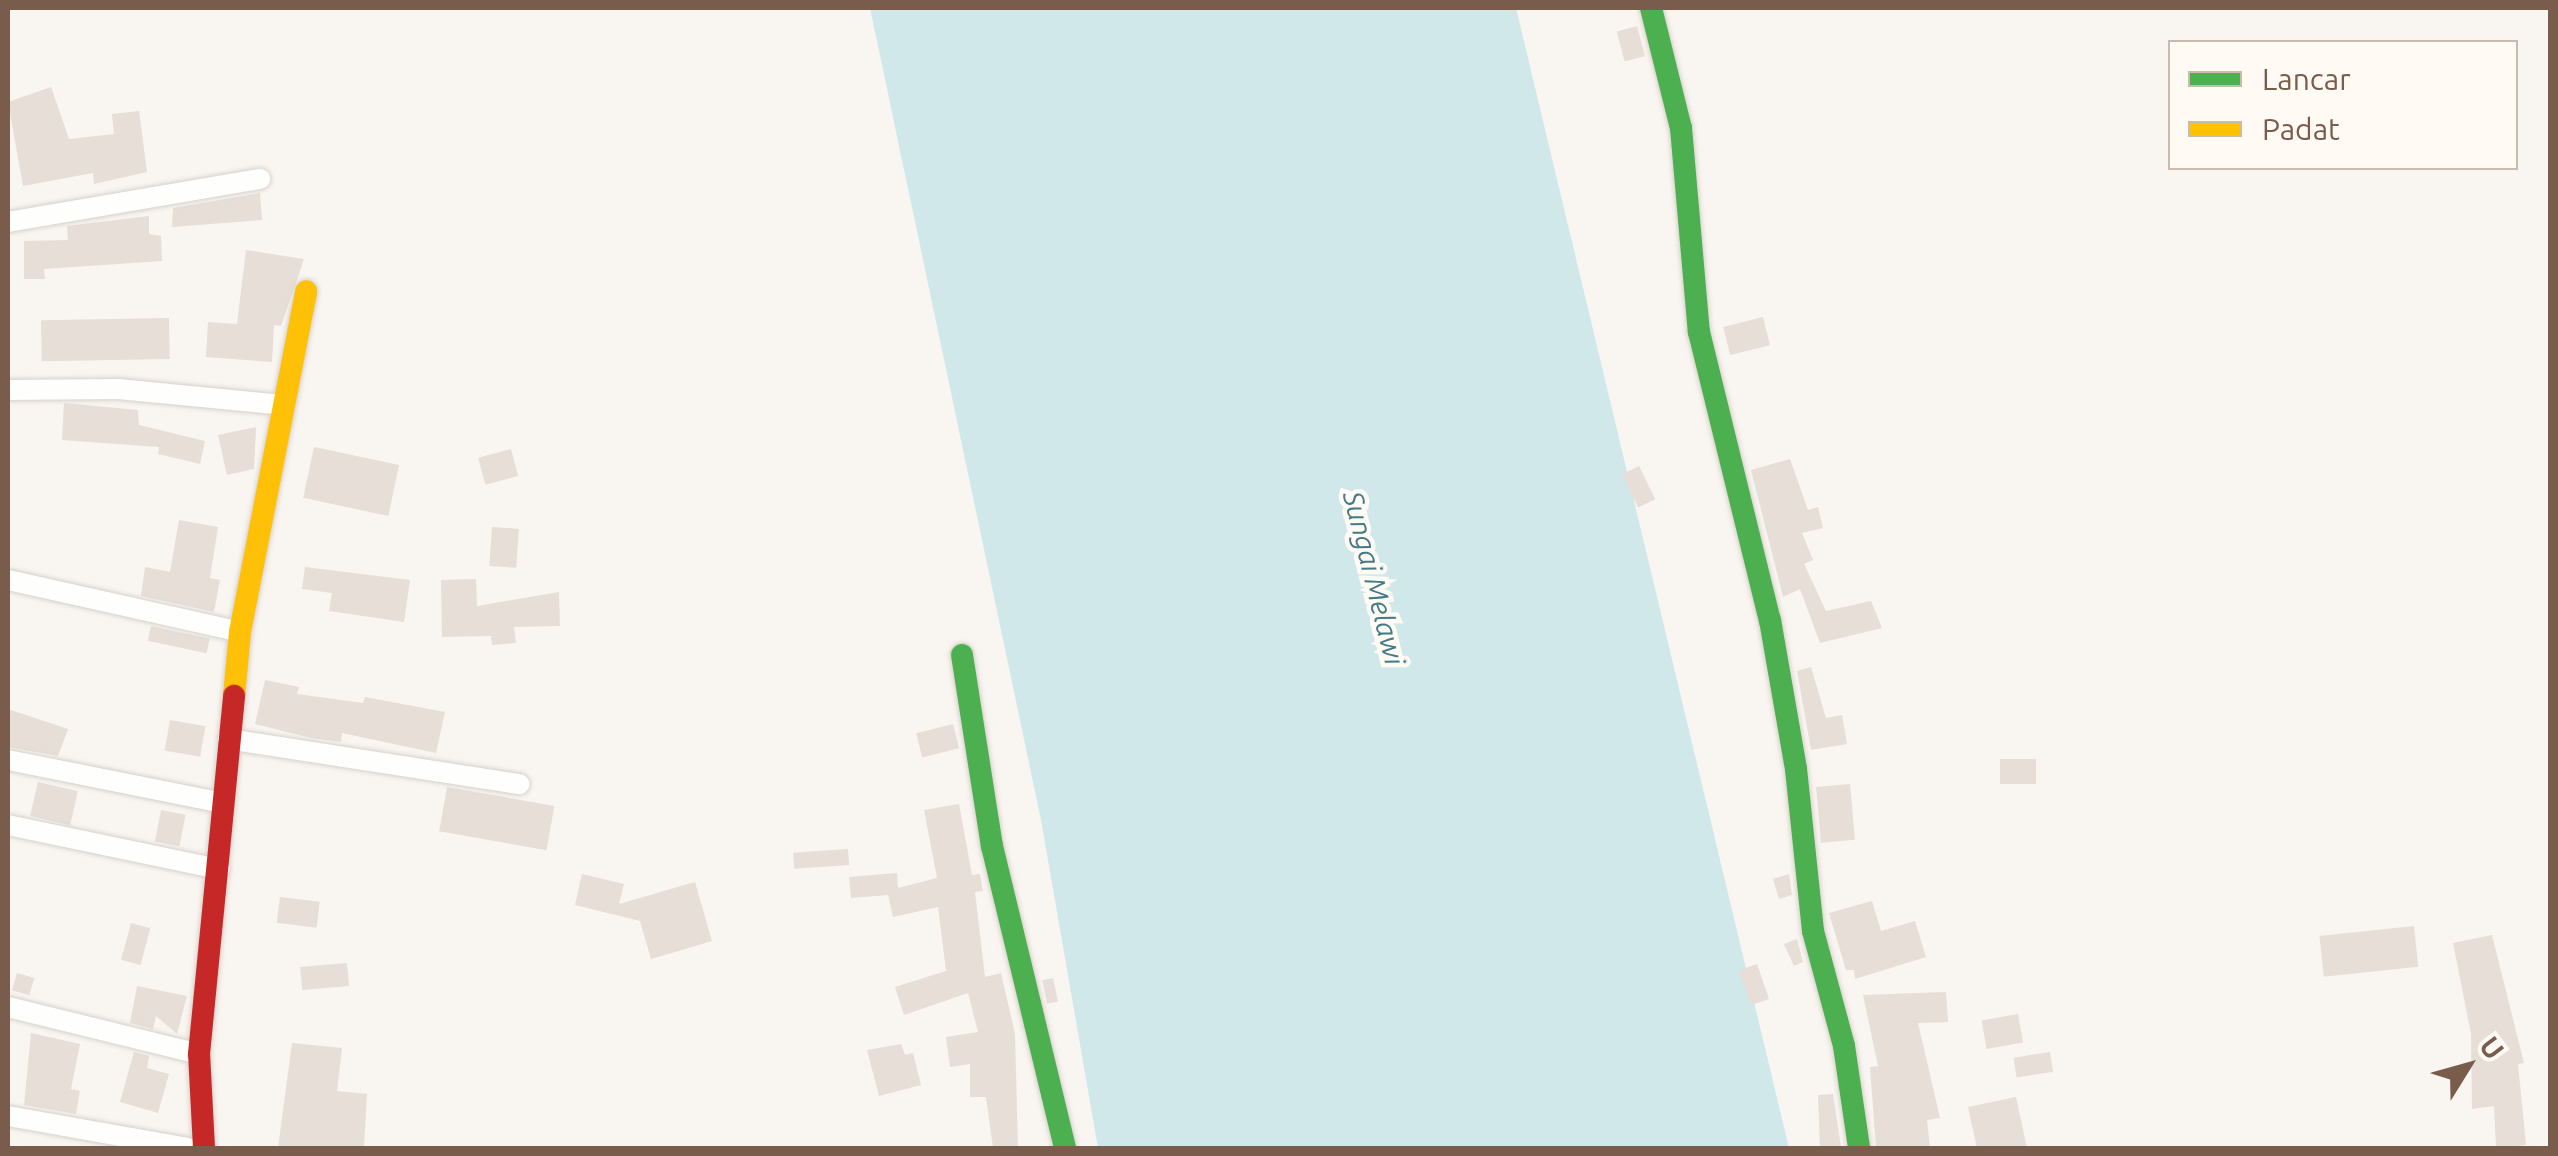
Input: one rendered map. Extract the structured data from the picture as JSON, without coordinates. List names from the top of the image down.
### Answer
{
  "water": ["Sungai Melawi"],
  "legend": ["Lancar", "Padat"],
  "north": "top right"
}
